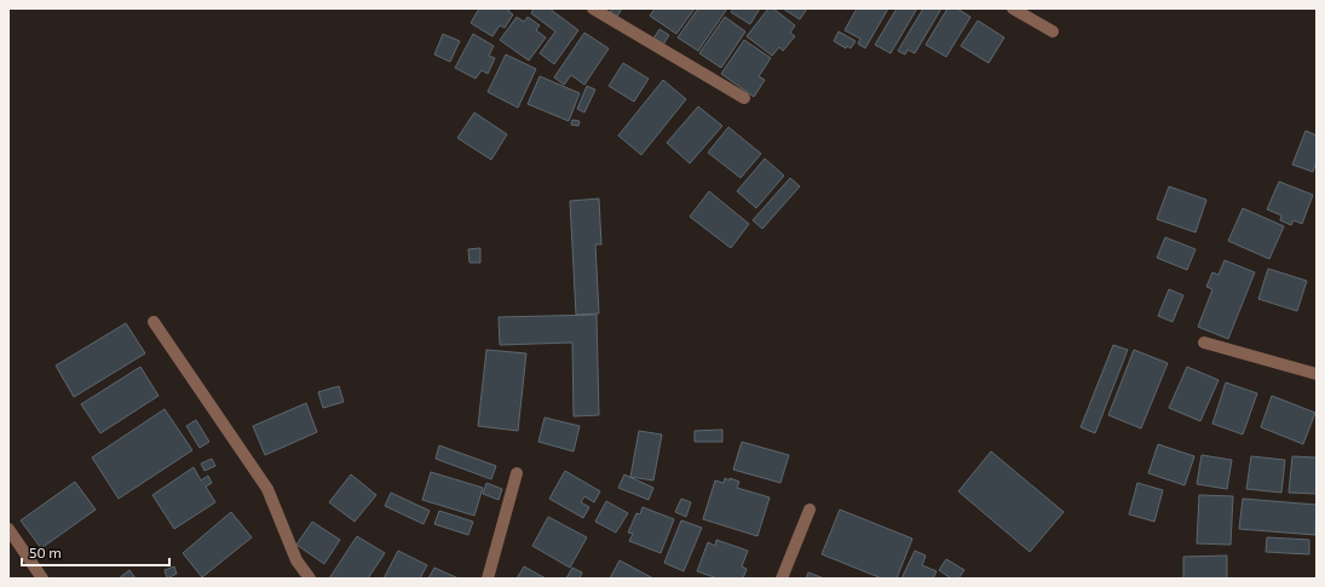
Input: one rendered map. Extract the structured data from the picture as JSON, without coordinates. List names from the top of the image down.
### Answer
{
  "scale_bar": "50 m"
}
